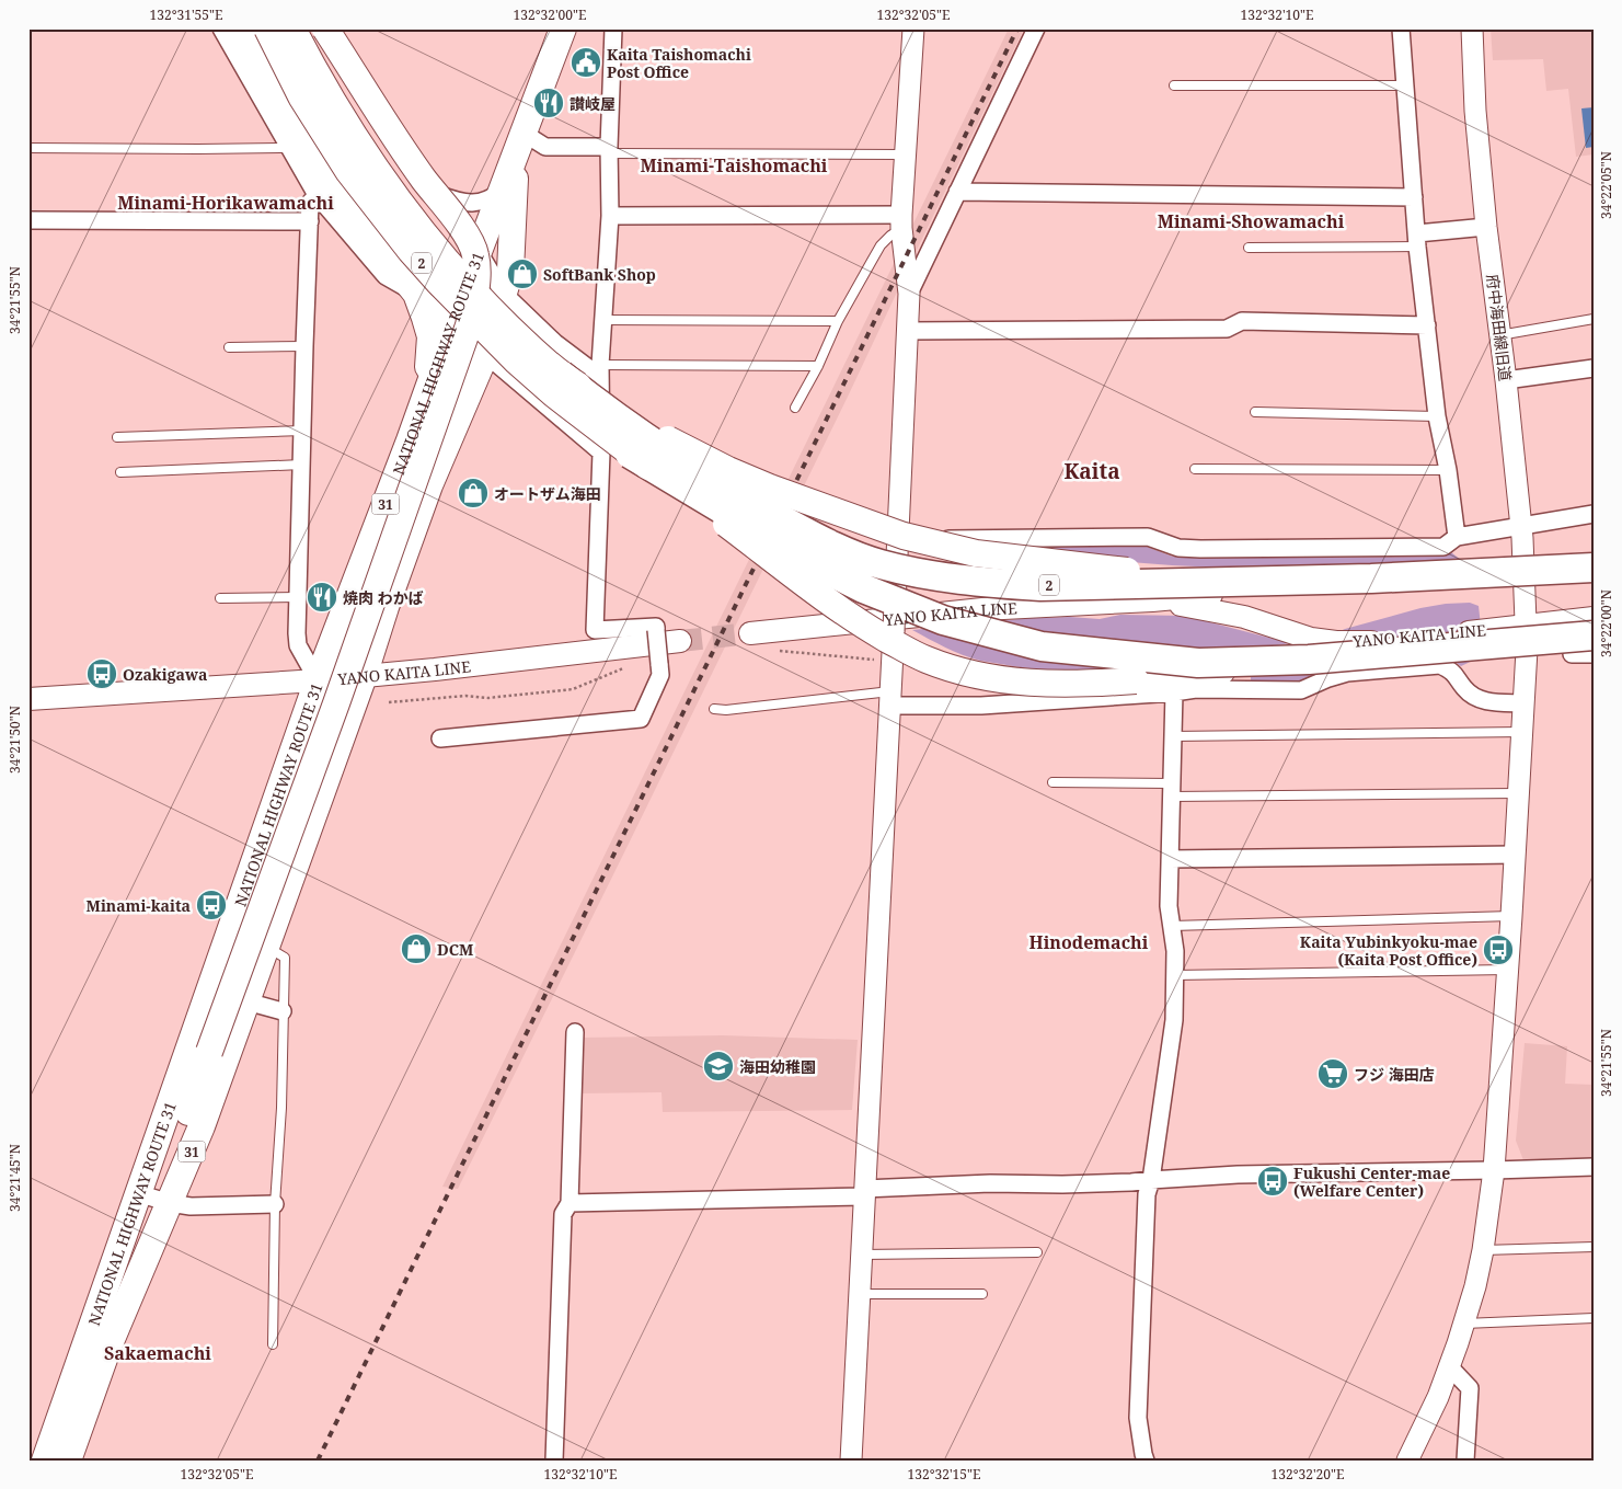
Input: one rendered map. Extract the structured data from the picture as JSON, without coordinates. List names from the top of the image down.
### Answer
{
  "streets": {
    "highway": ["2", "NATIONAL HIGHWAY ROUTE 31", "31"],
    "main road": ["YANO KAITA LINE"],
    "street": ["府中海田線旧道"]
  },
  "crossings": [
    ["2", "YANO KAITA LINE"],
    ["府中海田線旧道", "YANO KAITA LINE"],
    ["NATIONAL HIGHWAY ROUTE 31", "YANO KAITA LINE"]
  ],
  "districts": [
    "Minami-Taishomachi",
    "Minami-Horikawamachi",
    "Minami-Showamachi",
    "Kaita",
    "Hinodemachi",
    "Sakaemachi"
  ],
  "places": {
    "public building": ["Kaita Taishomachi Post Office"],
    "restaurant": ["讃岐屋", "焼肉 わかば"],
    "shop": ["SoftBank Shop", "オートザム海田", "DCM"],
    "bus stop": [
      "Ozakigawa",
      "Minami-kaita",
      "Kaita Yubinkyoku-mae (Kaita Post Office)",
      "Fukushi Center-mae (Welfare Center)"
    ],
    "school or university": ["海田幼稚園"],
    "supermarket": ["フジ 海田店"]
  },
  "coordinates": [
    "132°31'55\"E",
    "132°32'00\"E",
    "132°32'05\"E",
    "132°32'10\"E",
    "34°22'05\"N",
    "34°21'55\"N",
    "34°22'00\"N",
    "34°21'50\"N",
    "34°21'45\"N",
    "132°32'15\"E",
    "132°32'20\"E"
  ]
}
